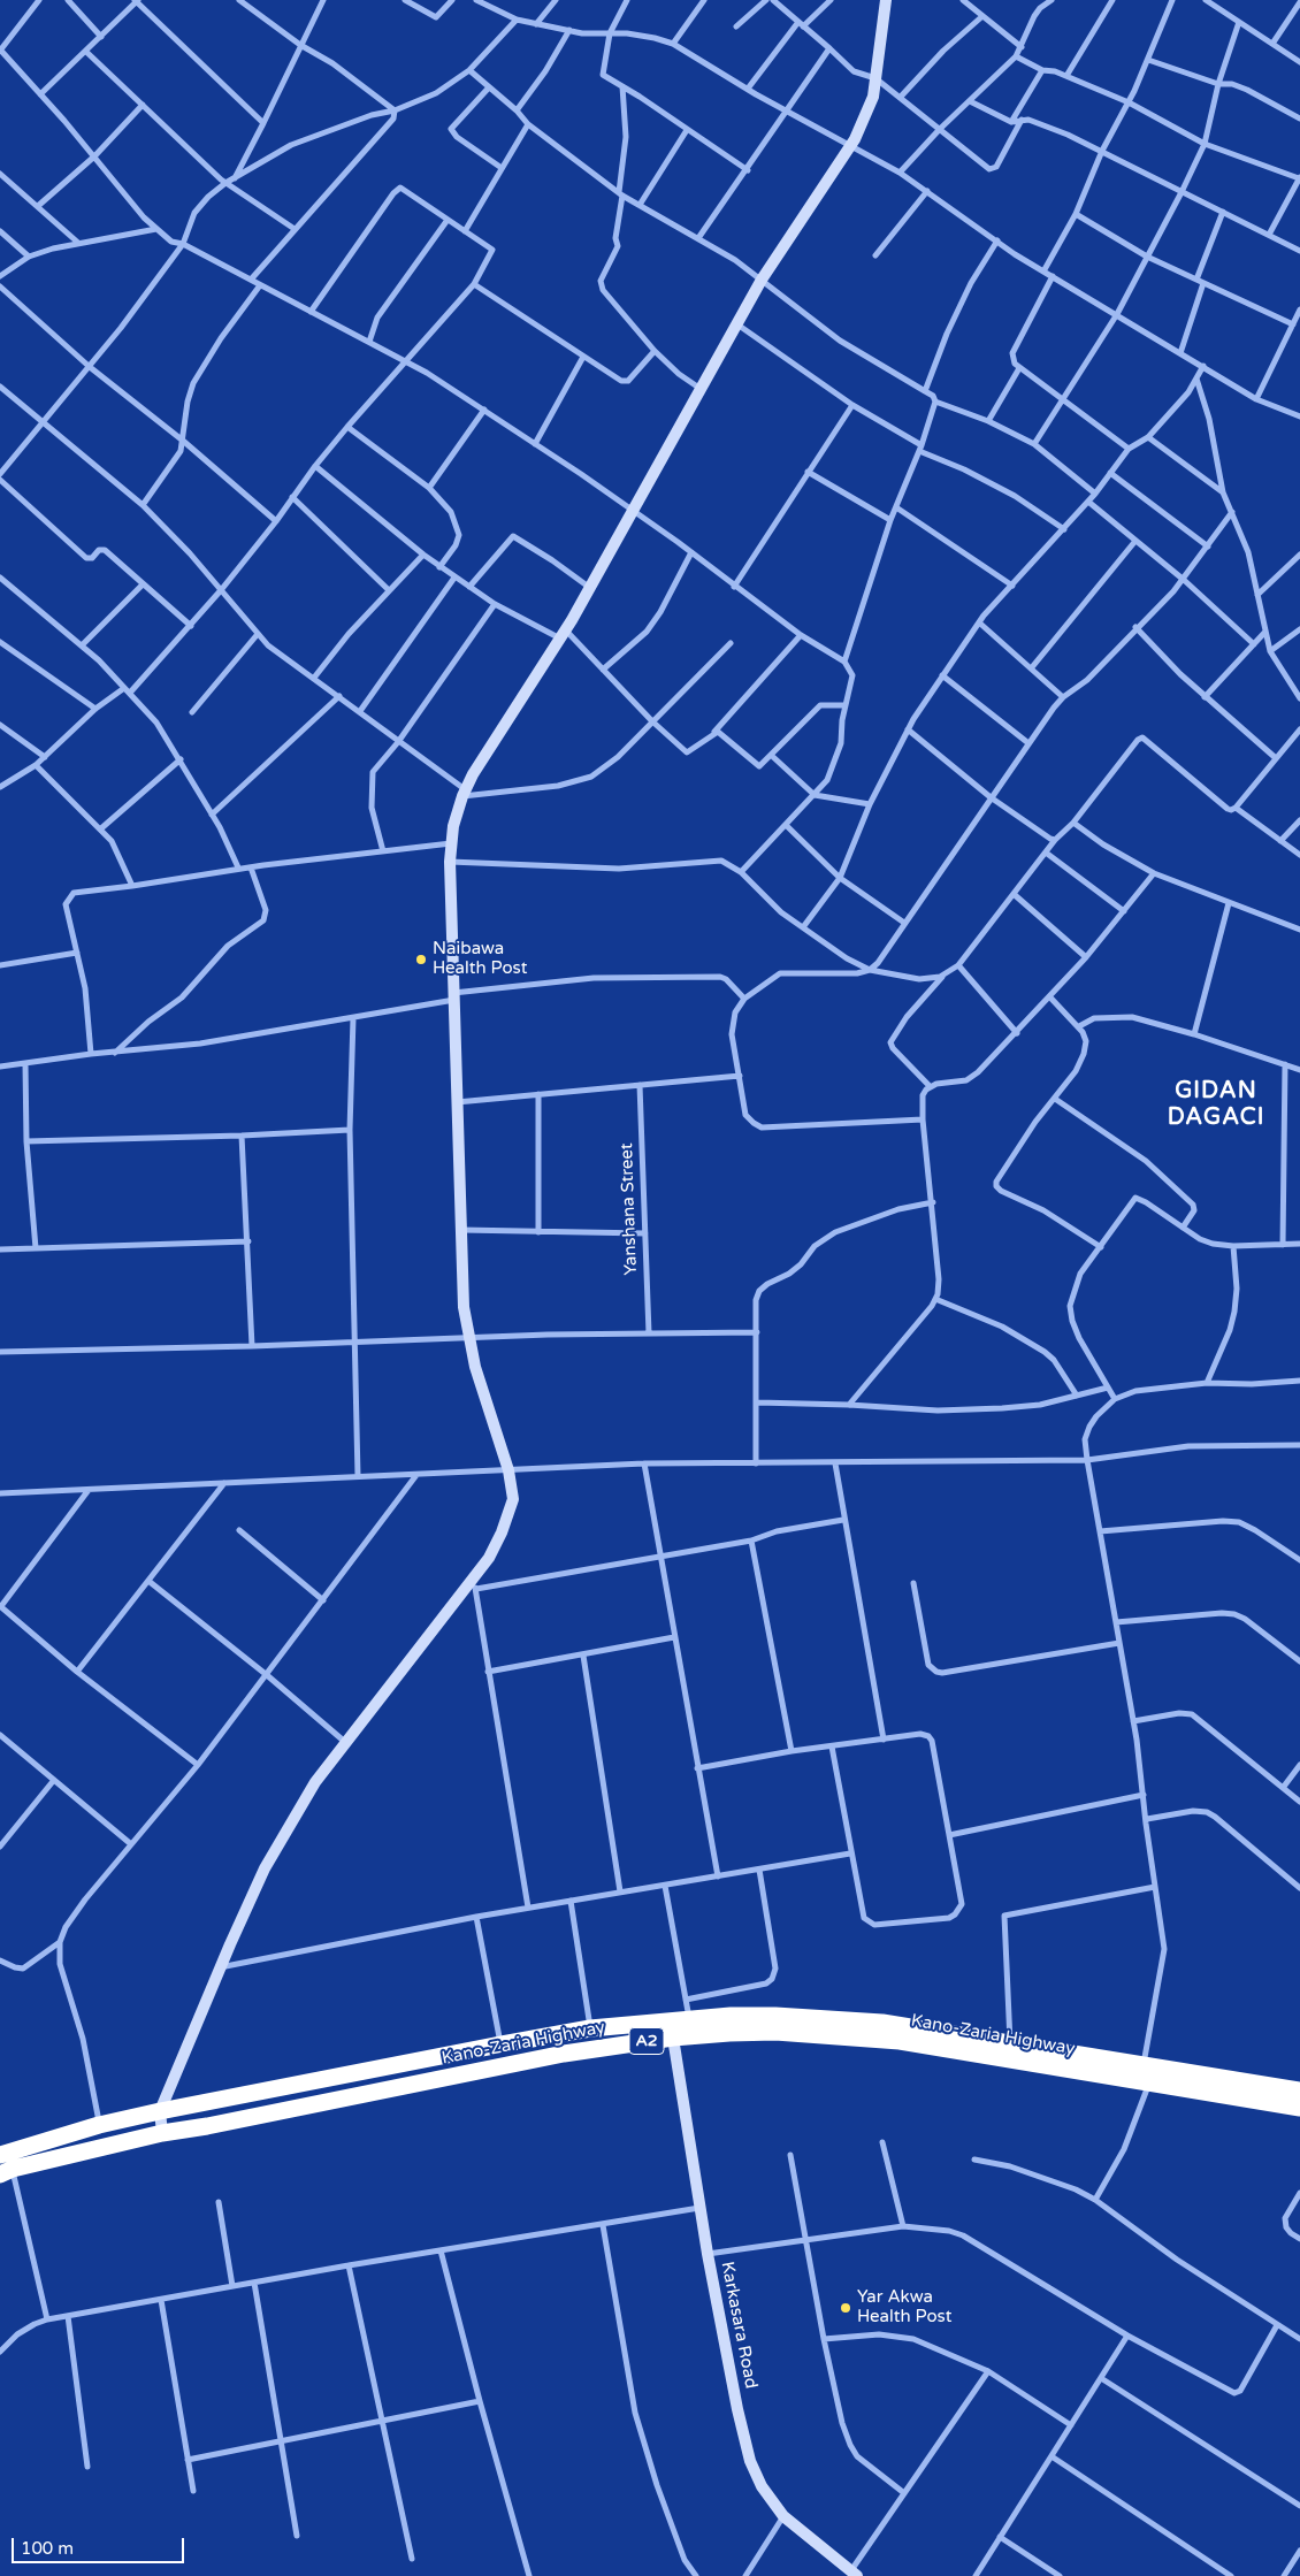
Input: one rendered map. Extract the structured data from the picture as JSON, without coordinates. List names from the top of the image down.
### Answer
{
  "streets": {
    "highway": ["Kano-Zaria Highway", "A2"],
    "street": ["Yanshana Street", "Karkasara Road"]
  },
  "crossings": [
    ["Kano-Zaria Highway", "Karkasara Road"]
  ],
  "districts": ["GIDAN DAGACI"],
  "places": ["Naibawa Health Post", "Yar Akwa Health Post"],
  "scale_bar": "100 m"
}
